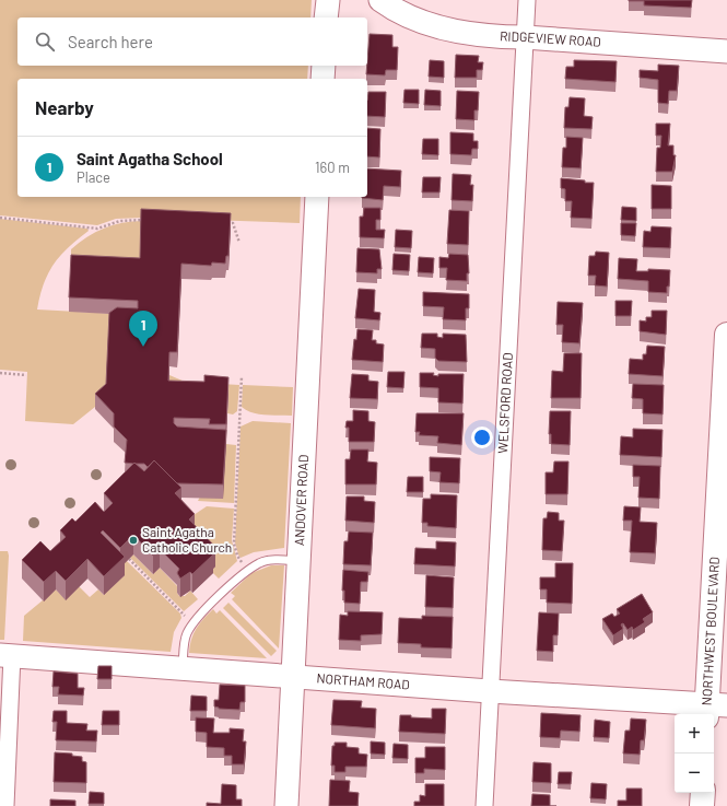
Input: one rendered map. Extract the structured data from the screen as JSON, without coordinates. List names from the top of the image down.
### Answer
{
  "streets": {
    "main road": ["NORTHWEST BOULEVARD"],
    "street": [
      "RIDGEVIEW ROAD",
      "WELSFORD ROAD",
      "ANDOVER ROAD",
      "NORTHAM ROAD"
    ]
  },
  "crossings": [
    ["RIDGEVIEW ROAD", "WELSFORD ROAD"],
    ["WELSFORD ROAD", "NORTHAM ROAD"],
    ["ANDOVER ROAD", "NORTHAM ROAD"],
    ["NORTHWEST BOULEVARD", "NORTHAM ROAD"]
  ],
  "places": ["Saint Agatha Catholic Church"],
  "page": {
    "search": "Search here",
    "heading": "Nearby",
    "list": [
      {
        "mark": "1",
        "name": "Saint Agatha School",
        "note": "Place",
        "value": "160 m"
      }
    ],
    "pins": "1",
    "map_buttons": ["+", "−"]
  }
}
